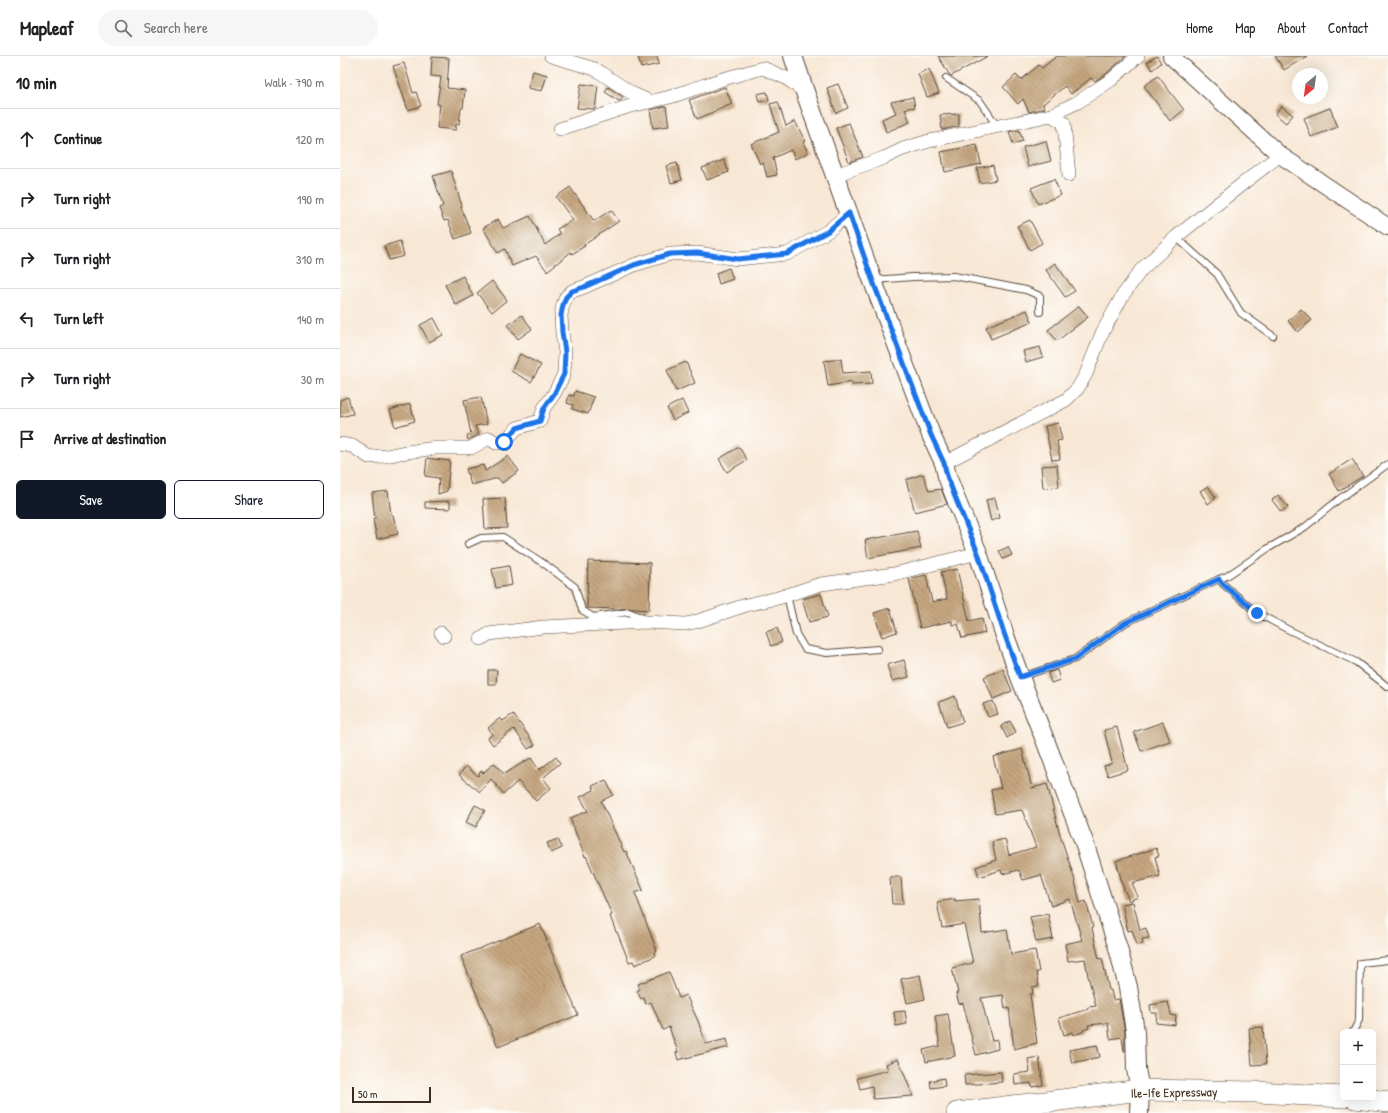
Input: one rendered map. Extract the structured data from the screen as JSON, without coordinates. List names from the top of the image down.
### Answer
{
  "streets": {
    "highway": ["Ile-Ife Expressway"]
  },
  "scale_bar": "50 m",
  "north": "bottom left",
  "page": {
    "header": "Mapleaf",
    "search": "Search here",
    "nav": [
      "Home",
      "Map",
      "About",
      "Contact"
    ],
    "heading": ["10 min", "Walk · 790 m"],
    "list": [
      ["Continue", "120 m"],
      ["Turn right", "190 m"],
      ["Turn right", "310 m"],
      ["Turn left", "140 m"],
      ["Turn right", "30 m"],
      "Arrive at destination"
    ],
    "buttons": ["Save", "Share"],
    "map_buttons": ["+", "−"],
    "scale": "50 m"
  }
}
